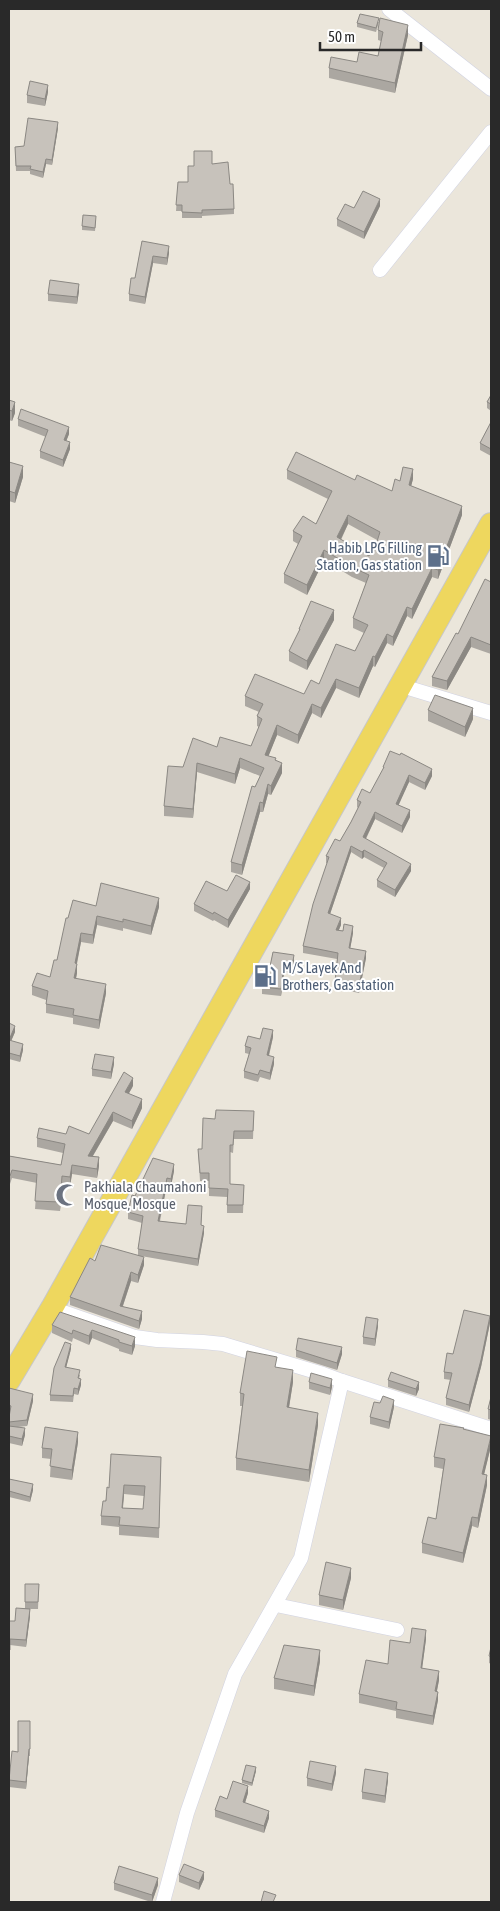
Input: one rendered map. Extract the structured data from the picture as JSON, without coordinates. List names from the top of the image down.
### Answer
{
  "places": {
    "fuel station": ["Habib LPG Filling Station, Gas station", "M/S Layek And Brothers, Gas station"],
    "mosque": ["Pakhiala Chaumahoni Mosque, Mosque"]
  },
  "scale_bar": "50 m"
}
